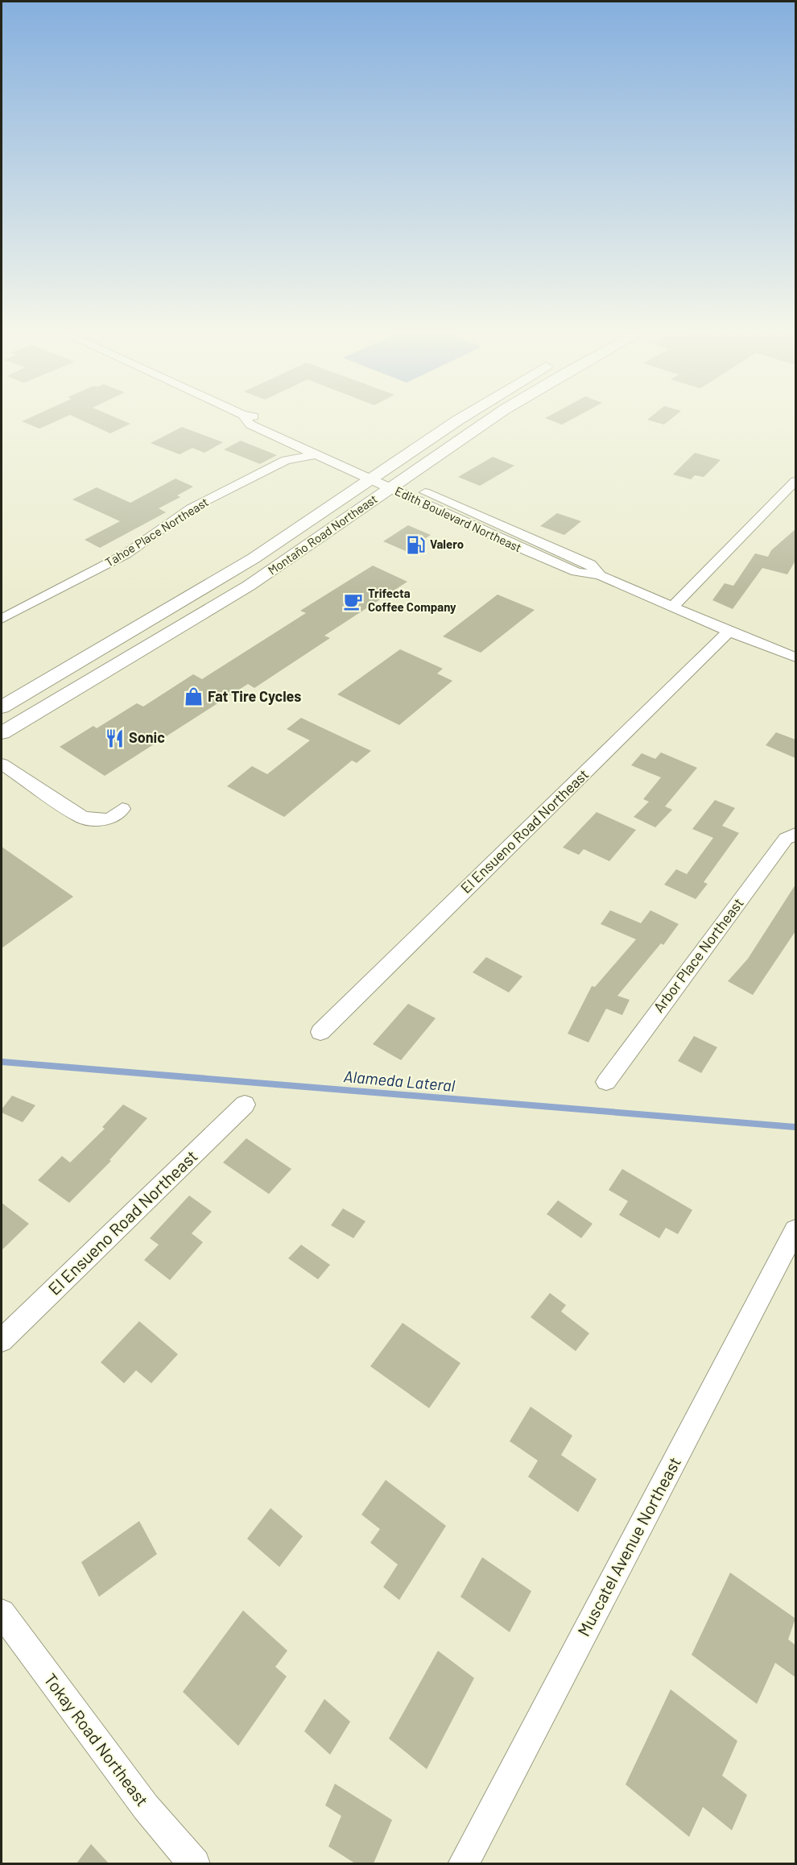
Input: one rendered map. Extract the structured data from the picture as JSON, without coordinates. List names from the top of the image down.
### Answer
{
  "streets": {
    "main road": ["Montaño Road Northeast"],
    "street": [
      "Edith Boulevard Northeast",
      "Tahoe Place Northeast",
      "El Ensueno Road Northeast",
      "Arbor Place Northeast",
      "Muscatel Avenue Northeast",
      "Tokay Road Northeast"
    ]
  },
  "crossings": [
    ["Edith Boulevard Northeast", "Tahoe Place Northeast"],
    ["Edith Boulevard Northeast", "Montaño Road Northeast"],
    ["Edith Boulevard Northeast", "El Ensueno Road Northeast"]
  ],
  "water": ["Alameda Lateral"],
  "places": {
    "fuel station": ["Valero"],
    "cafe": ["Trifecta Coffee Company"],
    "shop": ["Fat Tire Cycles"],
    "restaurant": ["Sonic"]
  }
}
